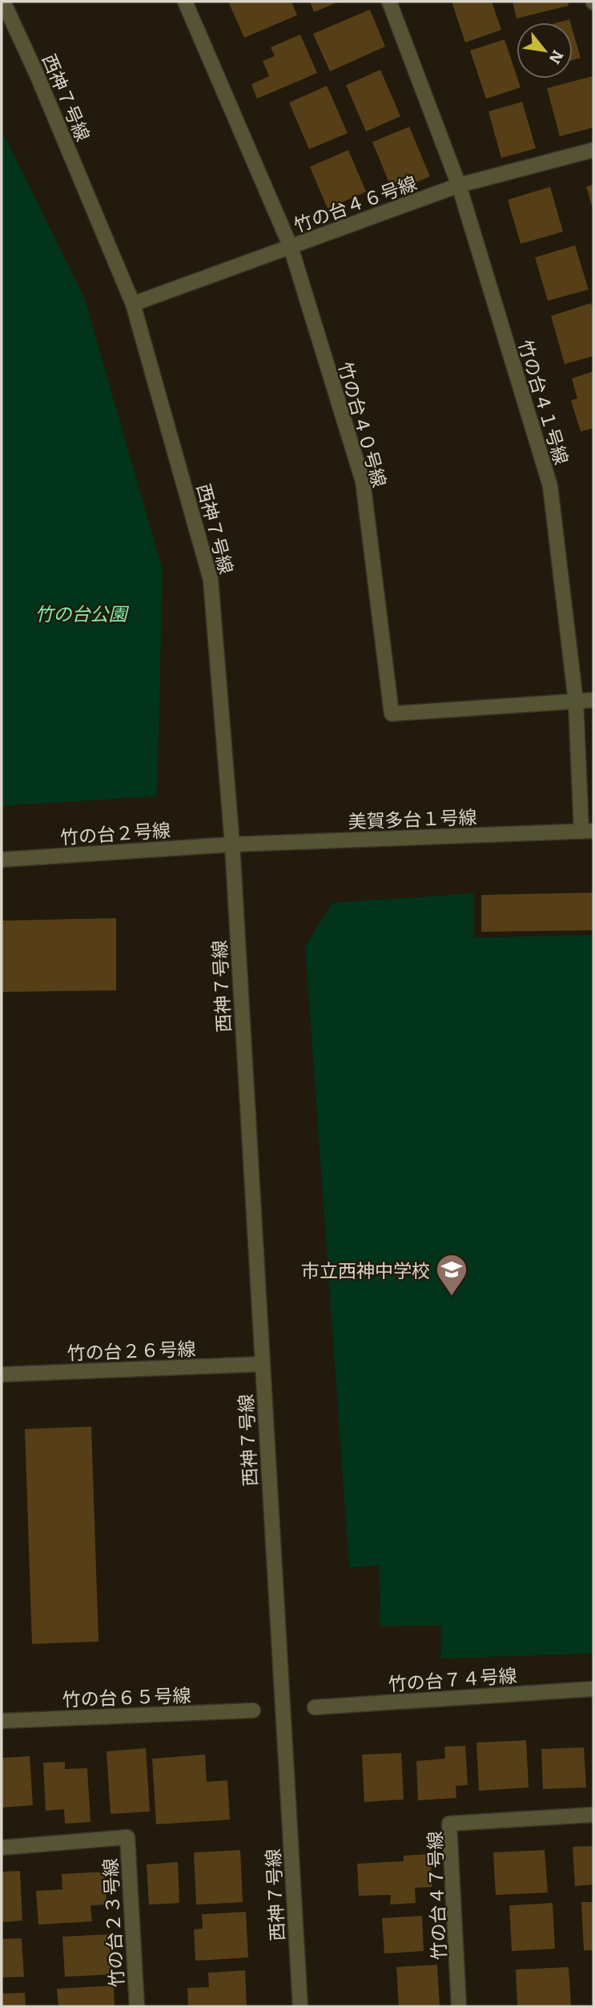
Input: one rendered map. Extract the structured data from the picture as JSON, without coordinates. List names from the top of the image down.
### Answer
{
  "streets": {
    "street": [
      "西神７号線",
      "竹の台４６号線",
      "竹の台４１号線",
      "竹の台４０号線",
      "美賀多台１号線",
      "竹の台２号線",
      "竹の台２６号線",
      "竹の台７４号線",
      "竹の台６５号線",
      "竹の台４７号線",
      "竹の台２３号線"
    ]
  },
  "crossings": [
    ["西神７号線", "竹の台４６号線"],
    ["西神７号線", "美賀多台１号線"],
    ["西神７号線", "竹の台２号線"],
    ["西神７号線", "竹の台２６号線"],
    ["竹の台４６号線", "竹の台４１号線"],
    ["竹の台４６号線", "竹の台４０号線"],
    ["竹の台４１号線", "竹の台４０号線"],
    ["竹の台４１号線", "美賀多台１号線"],
    ["美賀多台１号線", "竹の台２号線"]
  ],
  "parks": ["竹の台公園"],
  "places": {
    "school or university": ["市立西神中学校"]
  },
  "north": "bottom right"
}
